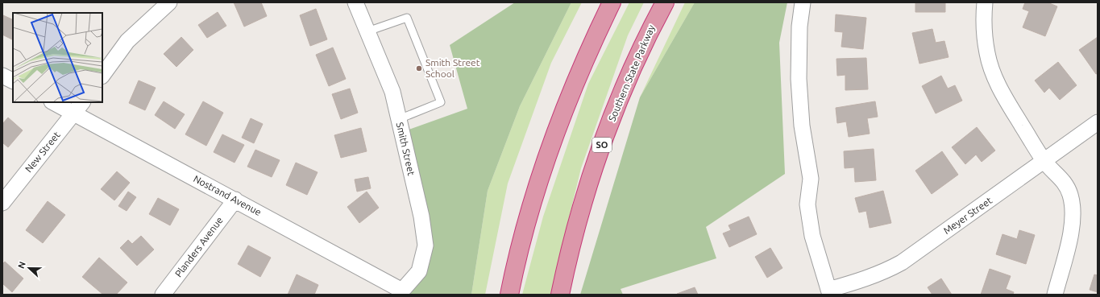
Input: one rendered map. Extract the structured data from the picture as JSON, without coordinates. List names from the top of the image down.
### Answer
{
  "streets": {
    "highway": ["Southern State Parkway", "SO"],
    "street": [
      "Smith Street",
      "New Street",
      "Nostrand Avenue",
      "Meyer Street",
      "Planders Avenue"
    ]
  },
  "crossings": [
    ["Smith Street", "Nostrand Avenue"],
    ["New Street", "Nostrand Avenue"],
    ["Nostrand Avenue", "Planders Avenue"]
  ],
  "places": ["Smith Street School"],
  "north": "left"
}
